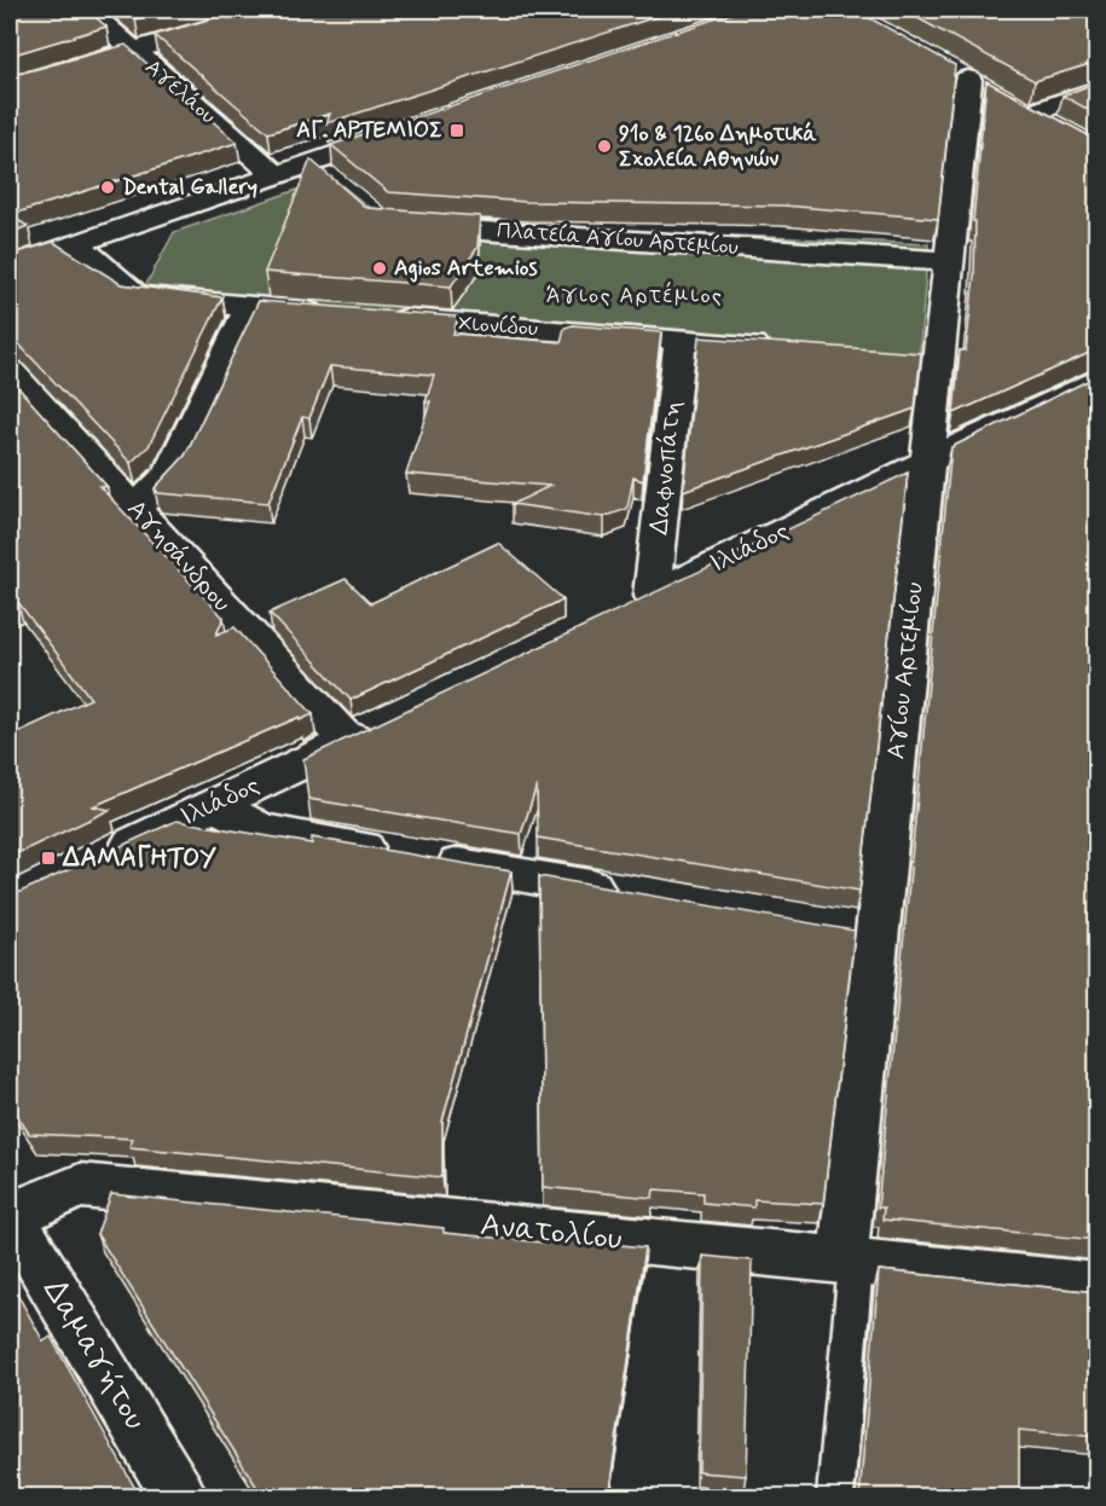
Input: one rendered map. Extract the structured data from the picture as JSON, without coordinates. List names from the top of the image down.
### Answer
{
  "streets": {
    "street": [
      "Αγελάου",
      "Πλατεία Αγίου Αρτεμίου",
      "Χιονίδου",
      "Δαφνοπάτη",
      "Ιλιάδος",
      "Αγησάνδρου",
      "Αγίου Αρτεμίου",
      "Ανατολίου",
      "Δαμαγήτου"
    ]
  },
  "crossings": [
    ["Πλατεία Αγίου Αρτεμίου", "Αγίου Αρτεμίου"],
    ["Χιονίδου", "Δαφνοπάτη"],
    ["Δαφνοπάτη", "Ιλιάδος"],
    ["Ιλιάδος", "Αγησάνδρου"],
    ["Ιλιάδος", "Αγίου Αρτεμίου"],
    ["Αγίου Αρτεμίου", "Ανατολίου"],
    ["Ανατολίου", "Δαμαγήτου"]
  ],
  "districts": ["Άγιος Αρτέμιος"],
  "places": {
    "transit": ["ΑΓ. ΑΡΤΕΜΙΟΣ", "ΔΑΜΑΓHΤOY"],
    "other": ["91ο & 126ο Δημοτικά Σχολεία Αθηνών", "Dental Gallery", "Agios Artemios"]
  }
}
